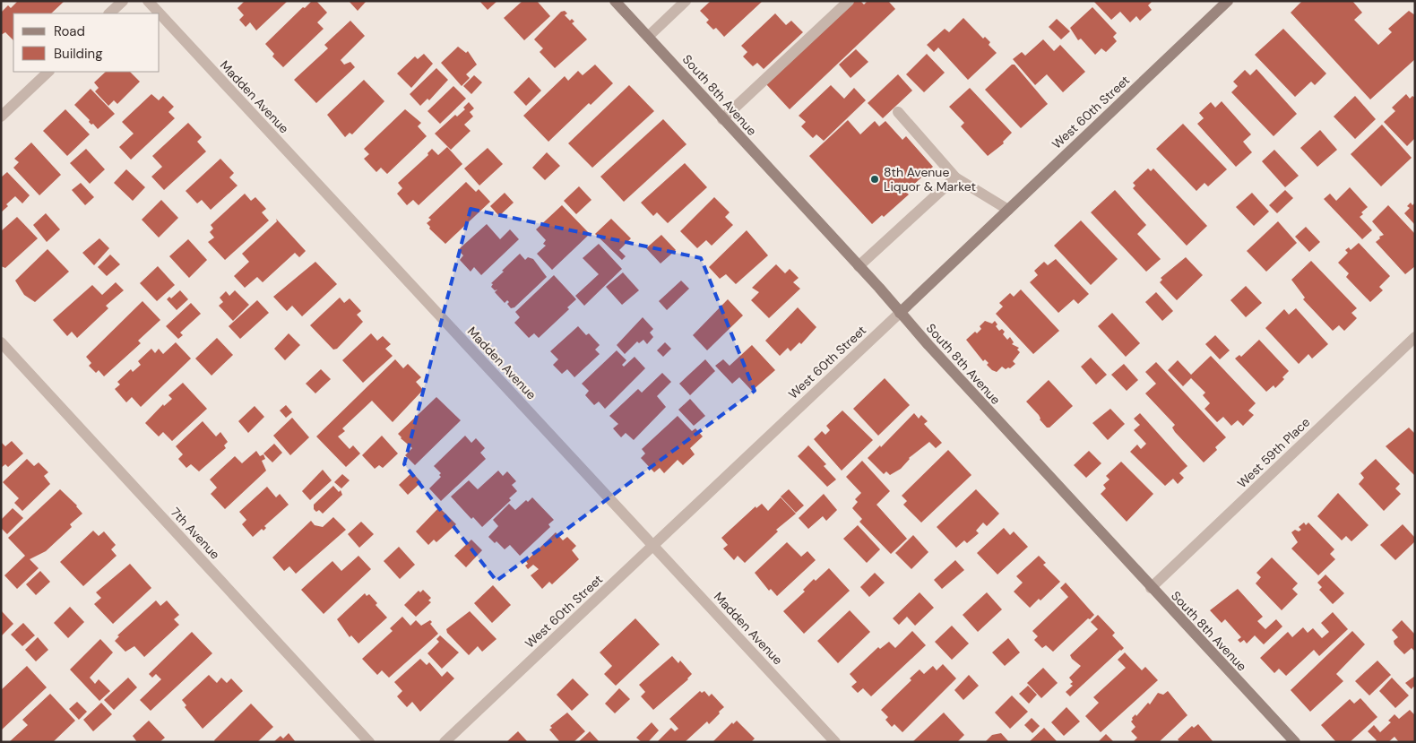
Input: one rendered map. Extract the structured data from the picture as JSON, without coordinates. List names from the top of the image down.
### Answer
{
  "streets": {
    "street": [
      "South 8th Avenue",
      "Madden Avenue",
      "West 60th Street",
      "West 59th Place",
      "7th Avenue"
    ]
  },
  "crossings": [
    ["South 8th Avenue", "West 60th Street"],
    ["South 8th Avenue", "West 59th Place"],
    ["Madden Avenue", "West 60th Street"]
  ],
  "places": ["8th Avenue Liquor & Market"],
  "legend": ["Road", "Building"]
}
